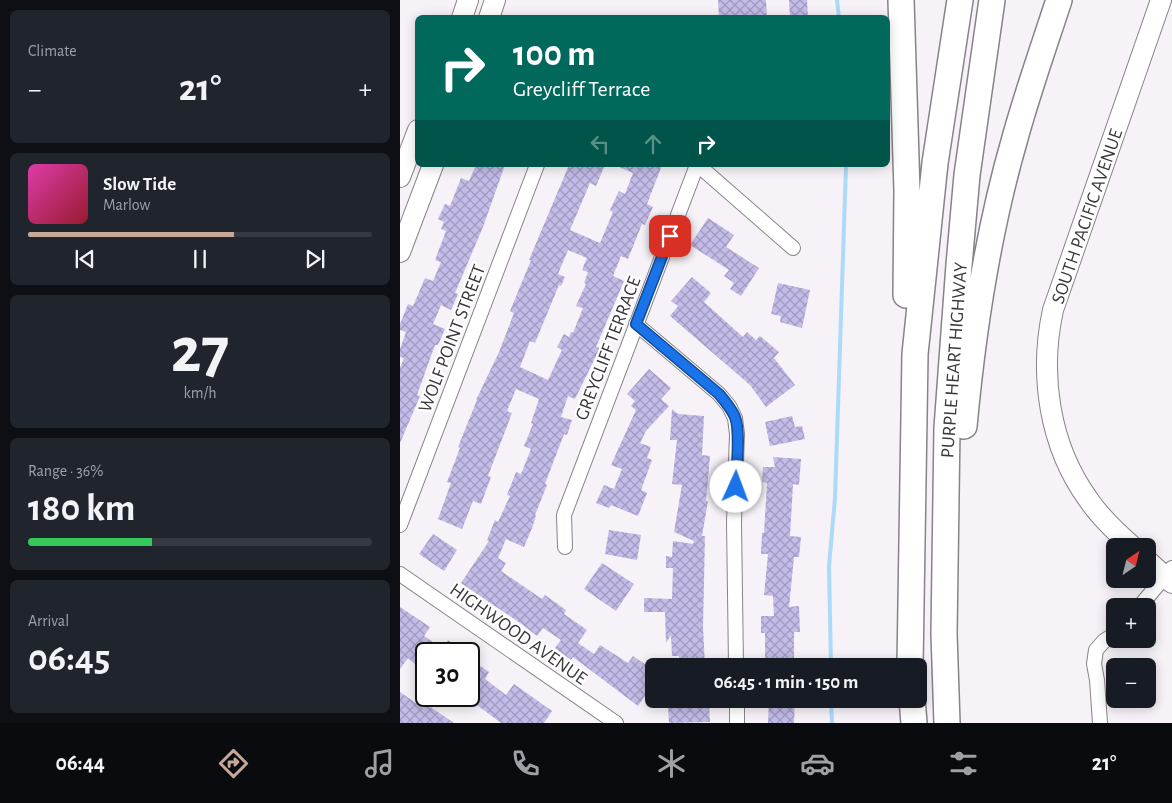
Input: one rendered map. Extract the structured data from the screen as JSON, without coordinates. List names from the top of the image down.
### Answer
{
  "streets": {
    "highway": ["PURPLE HEART HIGHWAY"],
    "street": [
      "SOUTH PACIFIC AVENUE",
      "WOLF POINT STREET",
      "GREYCLIFF TERRACE",
      "HIGHWOOD AVENUE"
    ]
  },
  "north": "top right",
  "page": {
    "tile": [
      "Climate",
      ["27", "km/h"],
      ["Range · 36%", "180 km"],
      ["Arrival", "06:45"]
    ],
    "turn": ["100 m", "Greycliff Terrace"],
    "heat": ["−", "21°", "+"],
    "song": ["Slow Tide", "Marlow"],
    "map_buttons": ["+", "−"],
    "limit": "30",
    "trip": "06:45 · 1 min · 150 m",
    "tabs": ["06:44", "21°"]
  }
}
